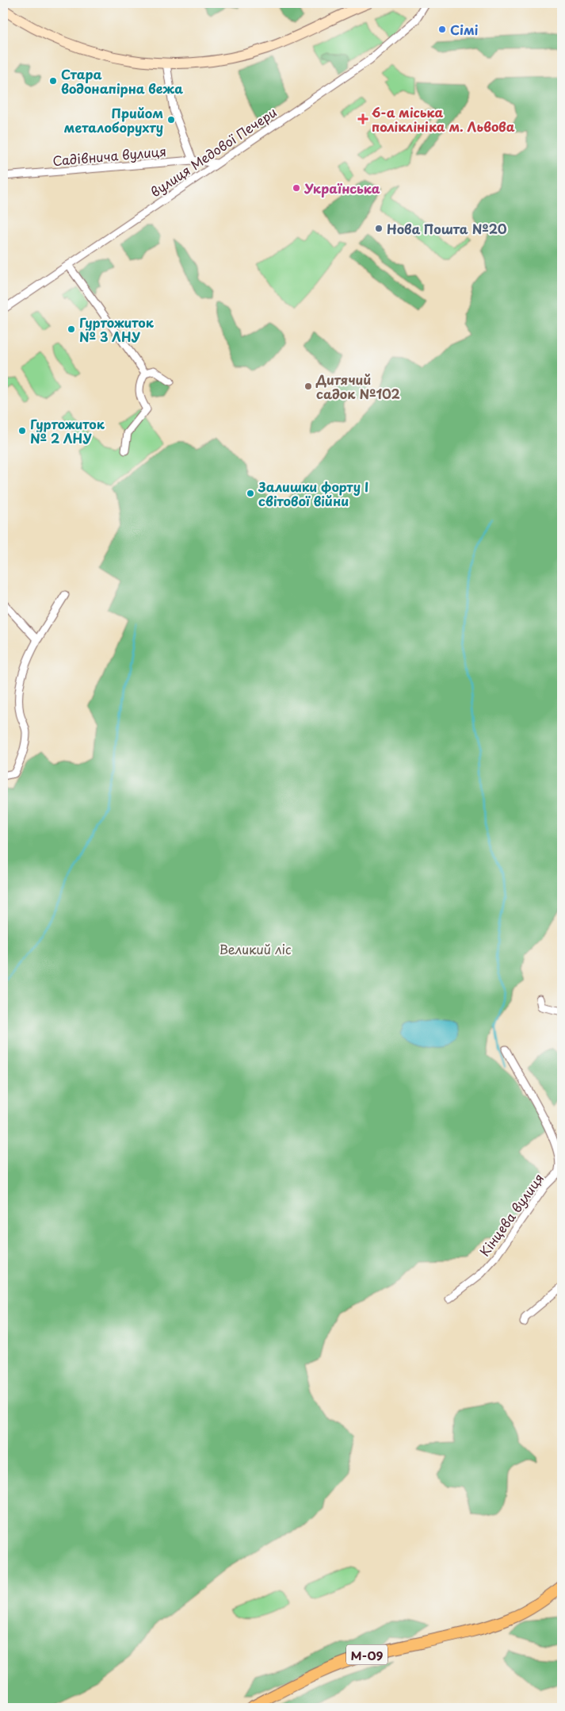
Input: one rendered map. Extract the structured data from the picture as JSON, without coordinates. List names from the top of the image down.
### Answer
{
  "streets": {
    "main road": ["М-09"],
    "street": ["вулиця Медової Печери", "Садівнича вулиця", "Кінцева вулиця"]
  },
  "crossings": [
    ["вулиця Медової Печери", "Садівнича вулиця"]
  ],
  "parks": ["Великий ліс"],
  "places": {
    "other": [
      "Сімі",
      "Стара водонапірна вежа",
      "Прийом металоборухту",
      "Українська",
      "Нова Пошта №20",
      "Гуртожиток № 3 ЛНУ",
      "Дитячий садок №102",
      "Гуртожиток № 2 ЛНУ",
      "Залишки форту І світової війни"
    ],
    "health": ["6-а міська поліклініка м. Львова"]
  }
}
